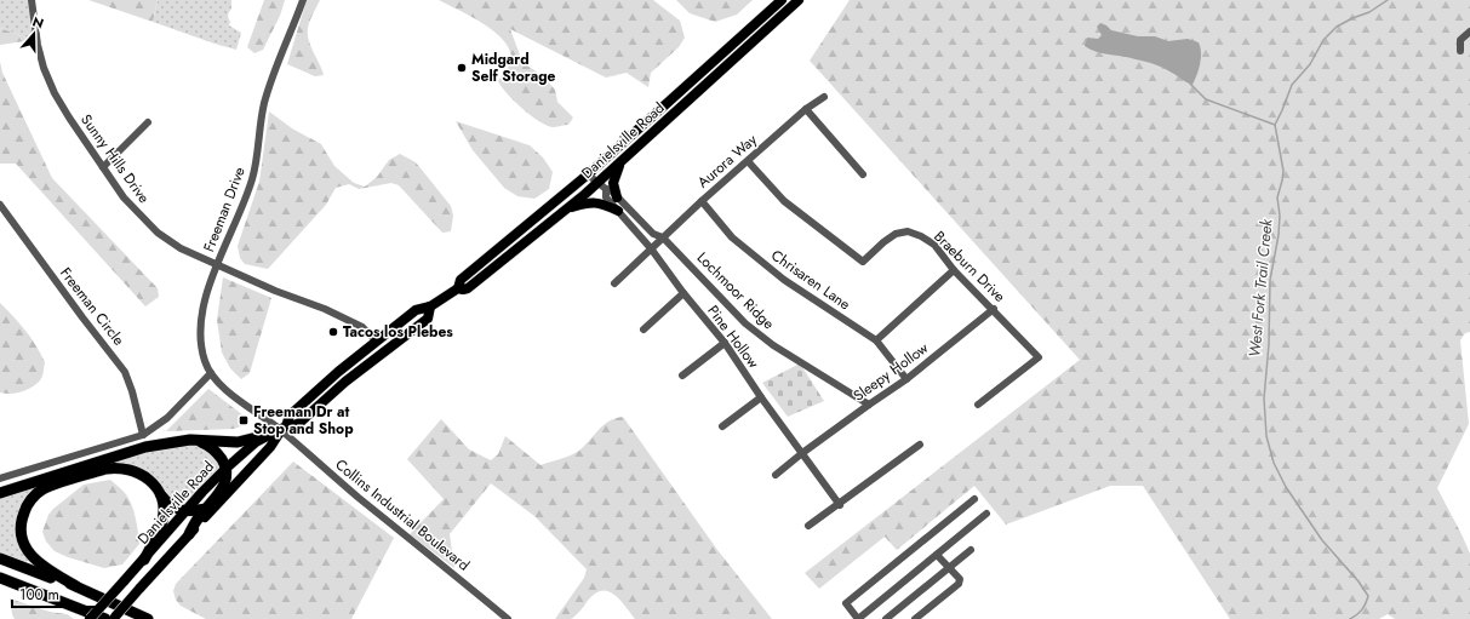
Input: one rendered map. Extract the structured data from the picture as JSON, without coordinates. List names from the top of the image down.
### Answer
{
  "streets": {
    "main road": ["Danielsville Road"],
    "street": [
      "Sunny Hills Drive",
      "Aurora Way",
      "Freeman Drive",
      "Braeburn Drive",
      "Chrisaren Lane",
      "Lochmoor Ridge",
      "Freeman Circle",
      "Pine Hollow",
      "Sleepy Hollow",
      "Collins Industrial Boulevard"
    ]
  },
  "crossings": [
    ["Danielsville Road", "Sunny Hills Drive"],
    ["Danielsville Road", "Freeman Drive"],
    ["Danielsville Road", "Pine Hollow"],
    ["Danielsville Road", "Collins Industrial Boulevard"],
    ["Sunny Hills Drive", "Freeman Drive"],
    ["Aurora Way", "Braeburn Drive"],
    ["Aurora Way", "Chrisaren Lane"],
    ["Aurora Way", "Lochmoor Ridge"],
    ["Aurora Way", "Pine Hollow"],
    ["Freeman Drive", "Collins Industrial Boulevard"],
    ["Braeburn Drive", "Sleepy Hollow"],
    ["Chrisaren Lane", "Sleepy Hollow"],
    ["Lochmoor Ridge", "Sleepy Hollow"],
    ["Pine Hollow", "Sleepy Hollow"]
  ],
  "water": ["West Fork Trail Creek"],
  "places": {
    "other": ["Midgard Self Storage", "Tacos los Plebes"],
    "transit": ["Freeman Dr at Stop and Shop"]
  },
  "scale_bar": "100 m",
  "north": "top"
}
